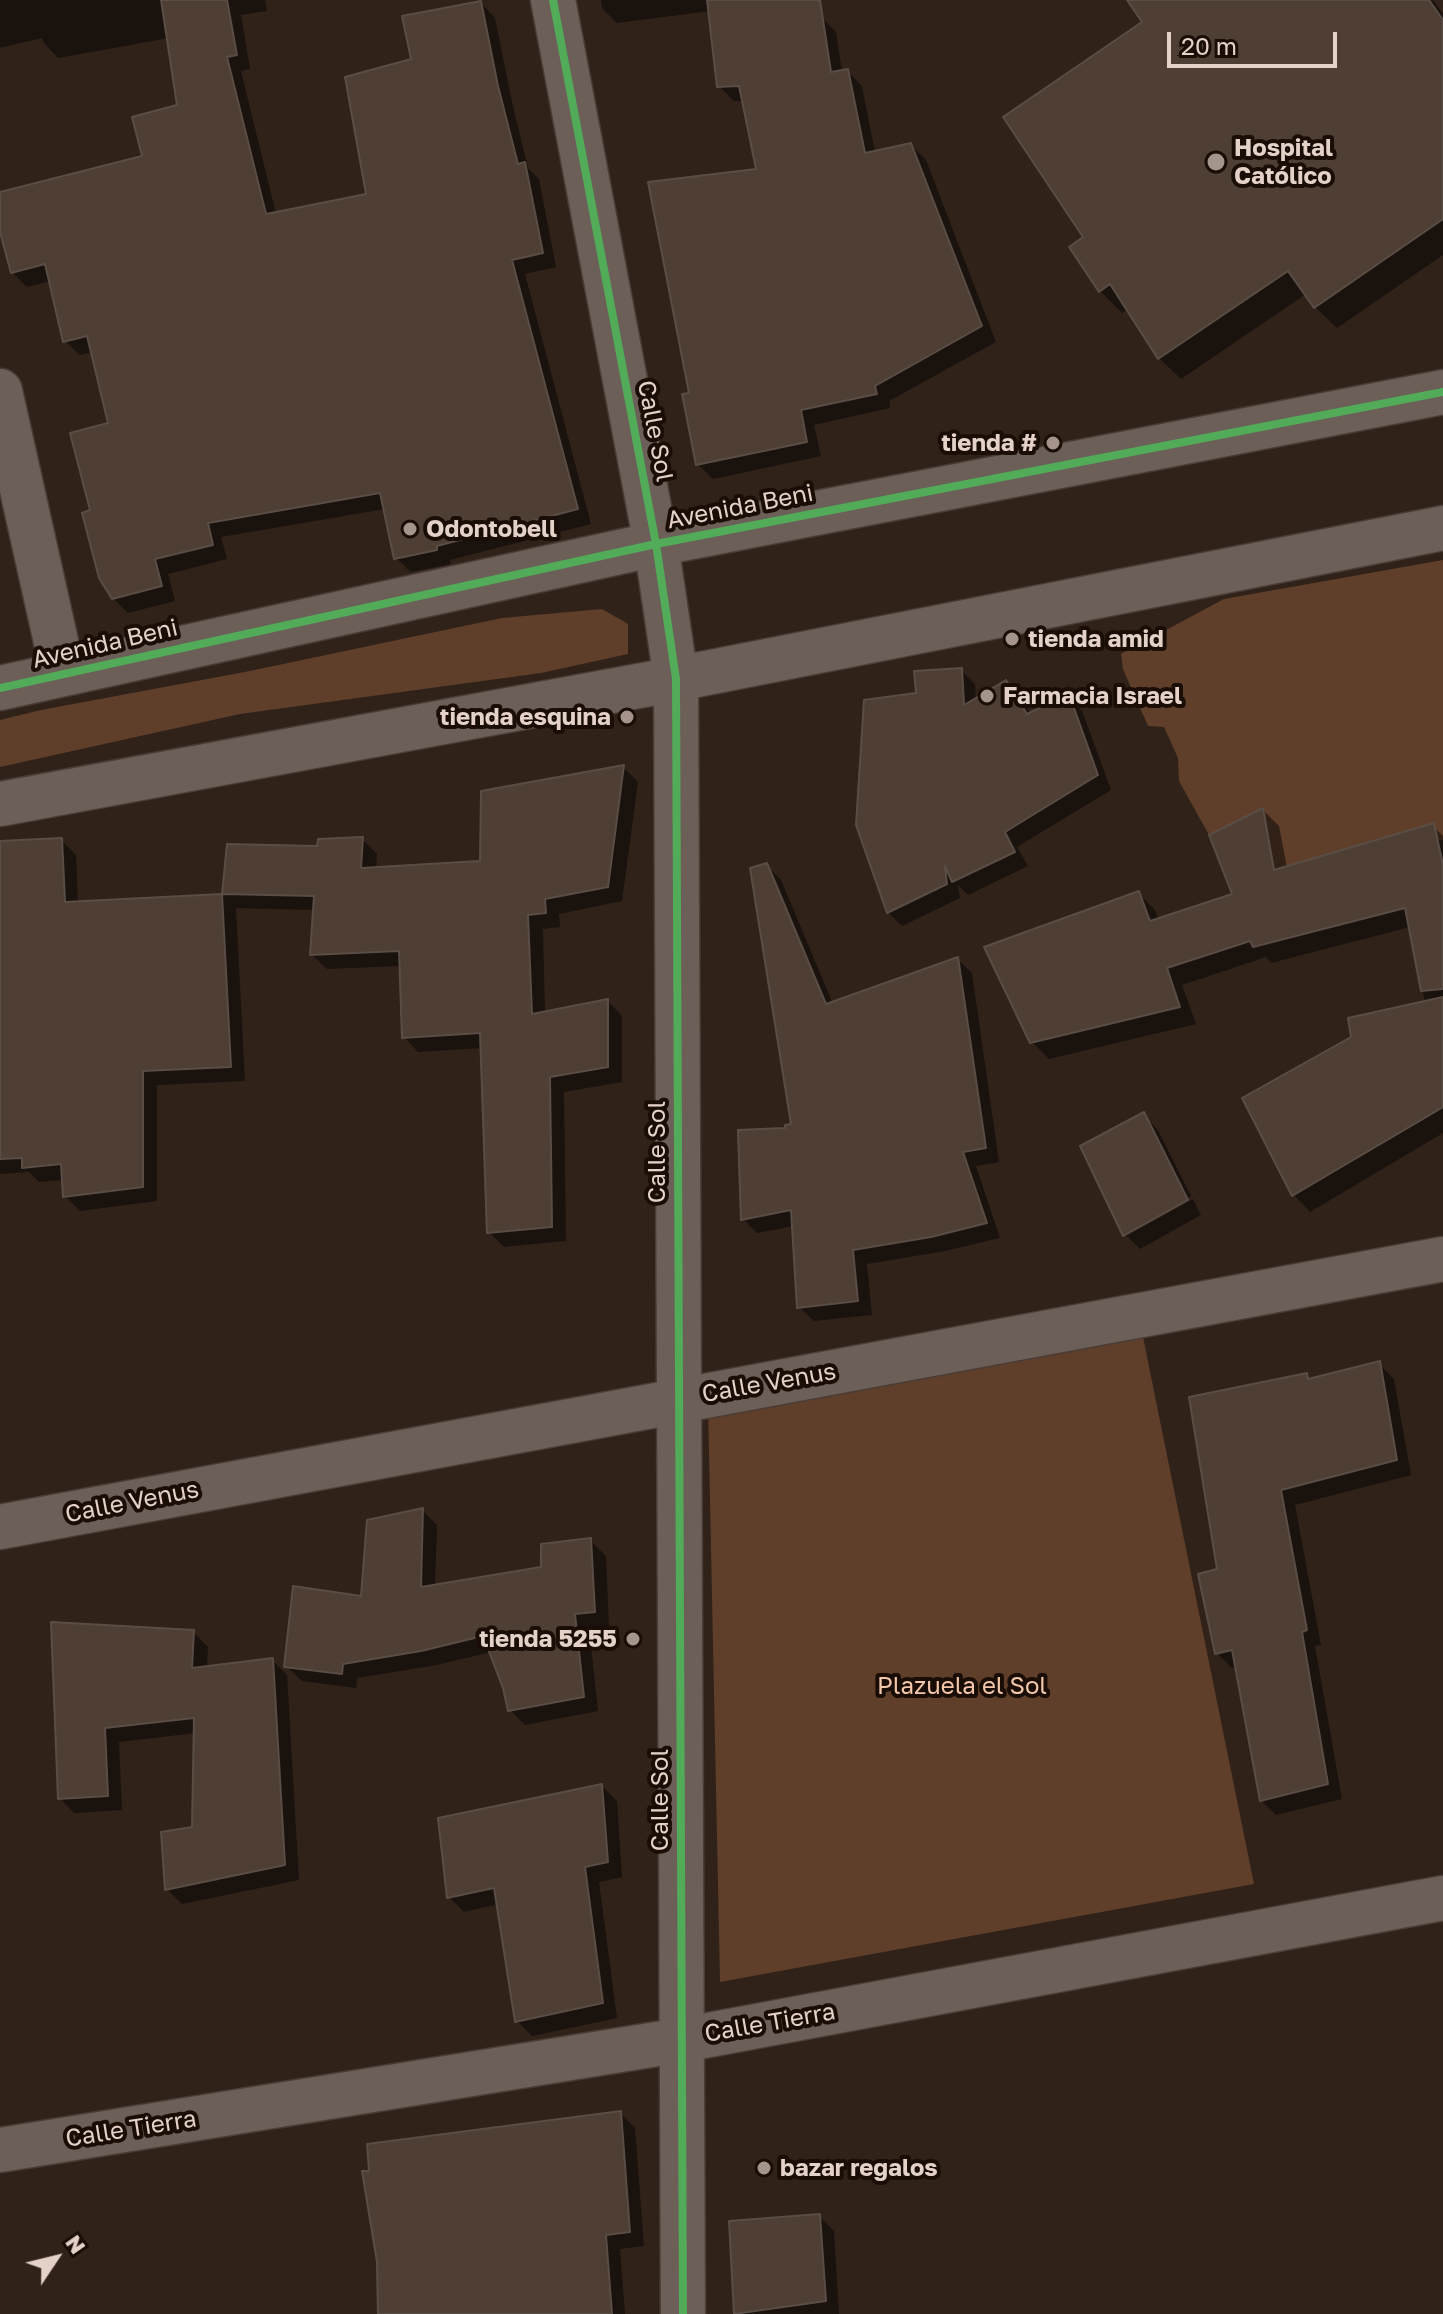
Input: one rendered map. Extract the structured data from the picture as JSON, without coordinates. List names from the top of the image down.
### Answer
{
  "streets": {
    "street": [
      "Calle Sol",
      "Avenida Beni",
      "Calle Venus",
      "Calle Tierra"
    ]
  },
  "crossings": [
    ["Calle Sol", "Avenida Beni"],
    ["Calle Sol", "Calle Venus"],
    ["Calle Sol", "Calle Tierra"]
  ],
  "parks": ["Plazuela el Sol"],
  "places": [
    "Hospital Católico",
    "tienda #",
    "Odontobell",
    "tienda amid",
    "Farmacia Israel",
    "tienda esquina",
    "tienda 5255",
    "bazar regalos"
  ],
  "scale_bar": "20 m",
  "north": "top right"
}
